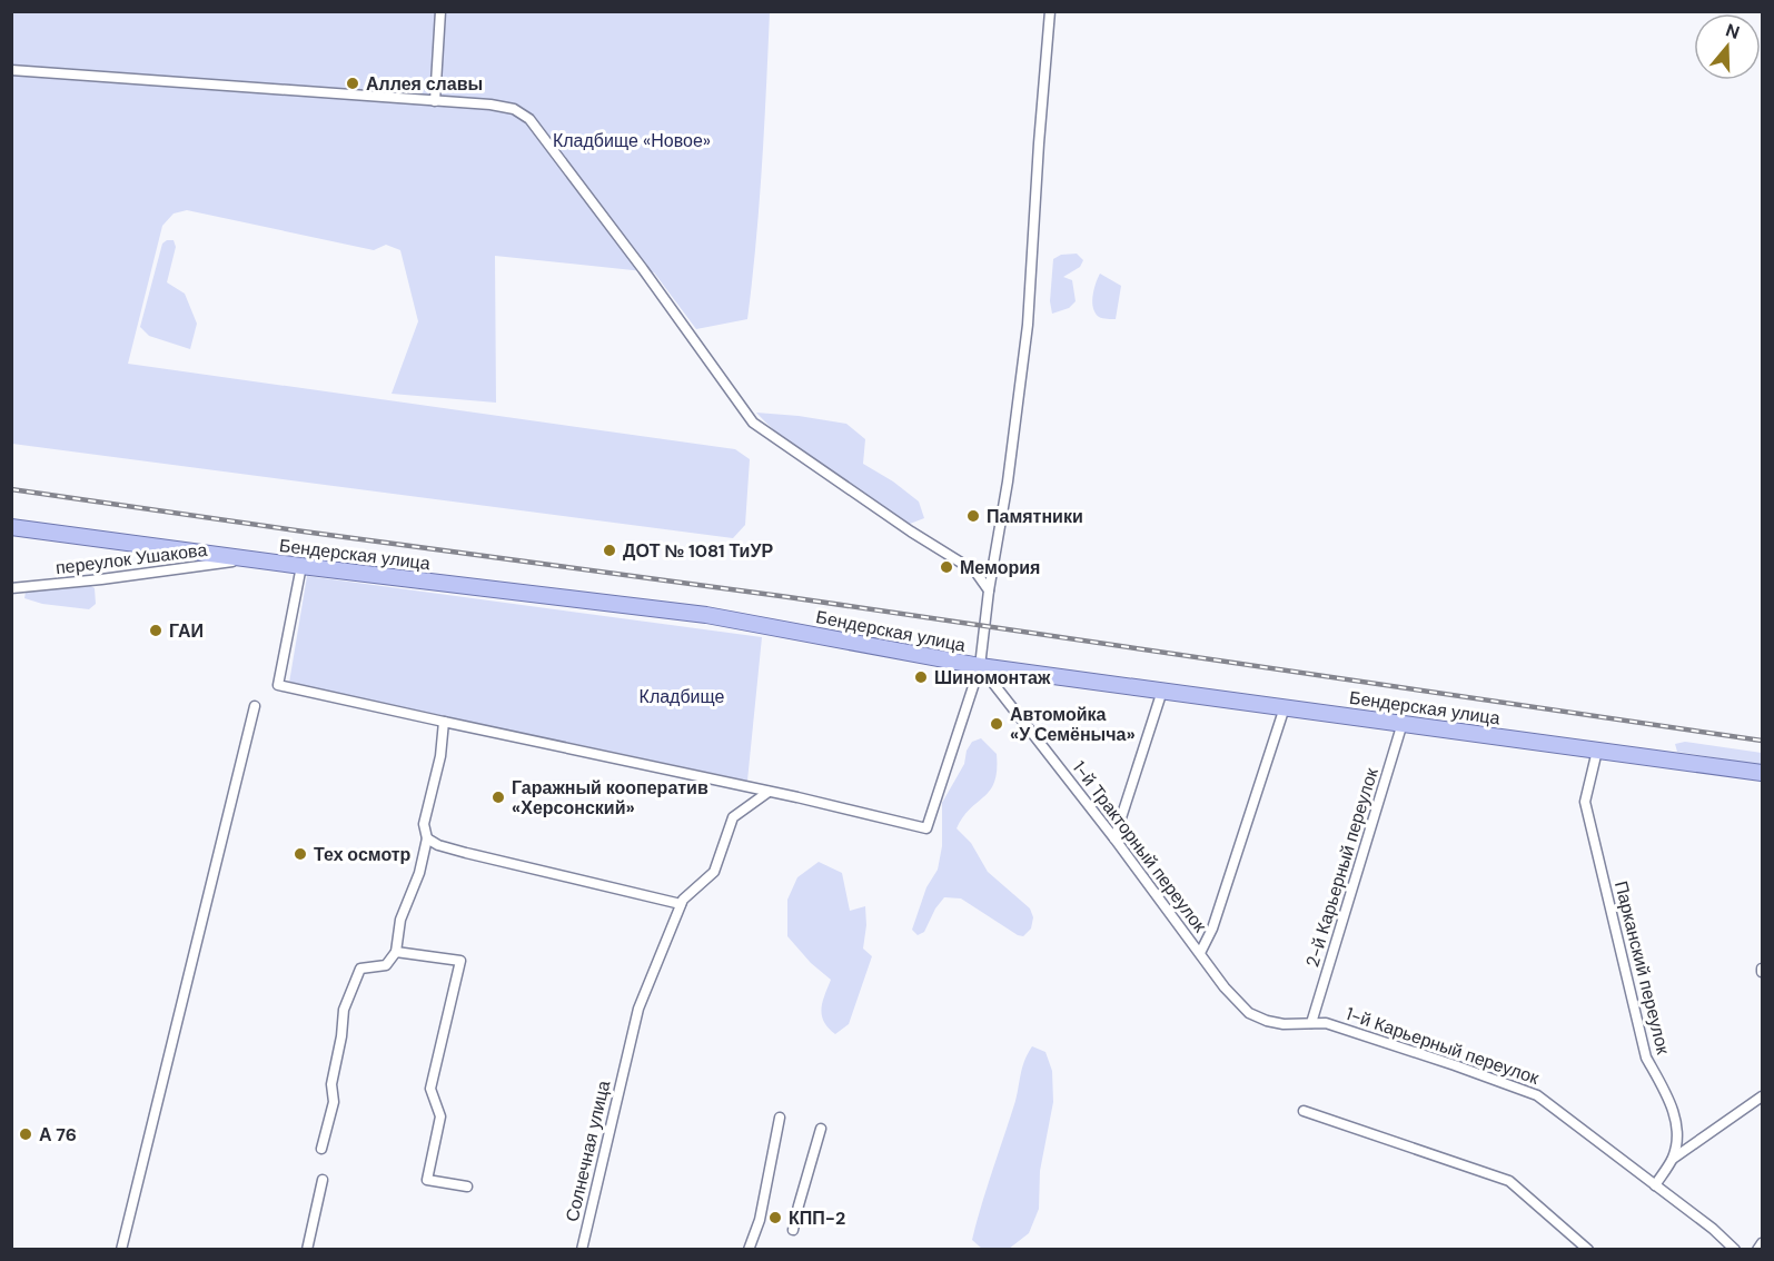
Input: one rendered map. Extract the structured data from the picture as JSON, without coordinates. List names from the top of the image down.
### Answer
{
  "streets": {
    "main road": ["Бендерская улица"],
    "street": [
      "переулок Ушакова",
      "1-й Тракторный переулок",
      "2-й Карьерный переулок",
      "Парканский переулок",
      "1-й Карьерный переулок",
      "Солнечная улица"
    ]
  },
  "crossings": [
    ["Бендерская улица", "переулок Ушакова"],
    ["Бендерская улица", "1-й Тракторный переулок"],
    ["Бендерская улица", "2-й Карьерный переулок"],
    ["Бендерская улица", "Парканский переулок"],
    ["1-й Тракторный переулок", "1-й Карьерный переулок"],
    ["2-й Карьерный переулок", "1-й Карьерный переулок"],
    ["Парканский переулок", "1-й Карьерный переулок"]
  ],
  "parks": ["Кладбище «Новое»", "Кладбище"],
  "places": [
    "Аллея славы",
    "Памятники",
    "ДОТ № 1081 ТиУР",
    "Мемория",
    "ГАИ",
    "Шиномонтаж",
    "Автомойка «У Семёныча»",
    "Гаражный кооператив «Херсонский»",
    "Тех осмотр",
    "А 76",
    "КПП-2"
  ],
  "north": "top"
}
